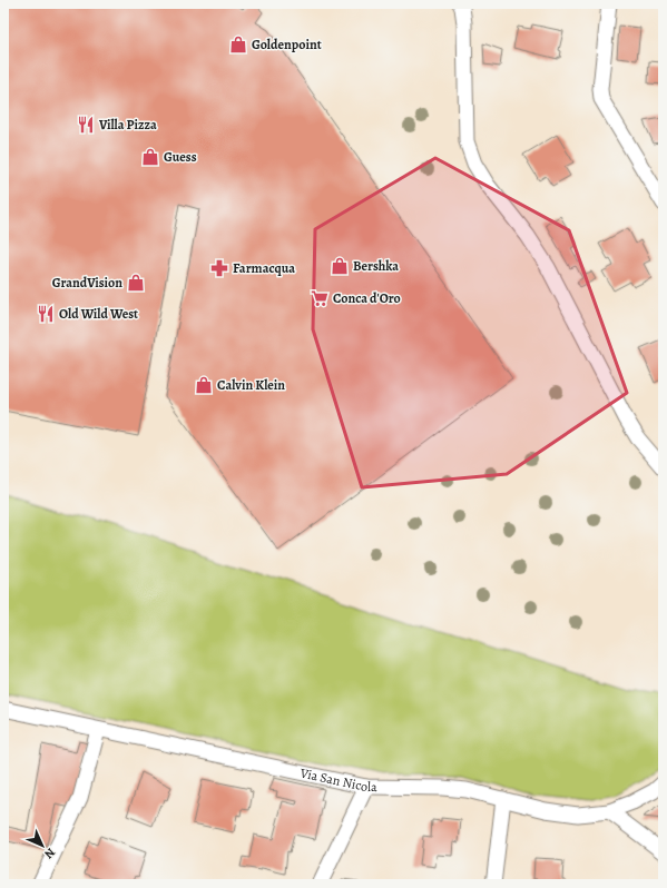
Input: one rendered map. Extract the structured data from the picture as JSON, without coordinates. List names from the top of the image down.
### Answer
{
  "streets": {
    "street": ["Via San Nicola"]
  },
  "places": {
    "shop": [
      "Goldenpoint",
      "Guess",
      "Bershka",
      "GrandVision",
      "Calvin Klein"
    ],
    "restaurant": ["Villa Pizza", "Old Wild West"],
    "pharmacy": ["Farmacqua"],
    "supermarket": ["Conca d'Oro"]
  },
  "north": "bottom right"
}
